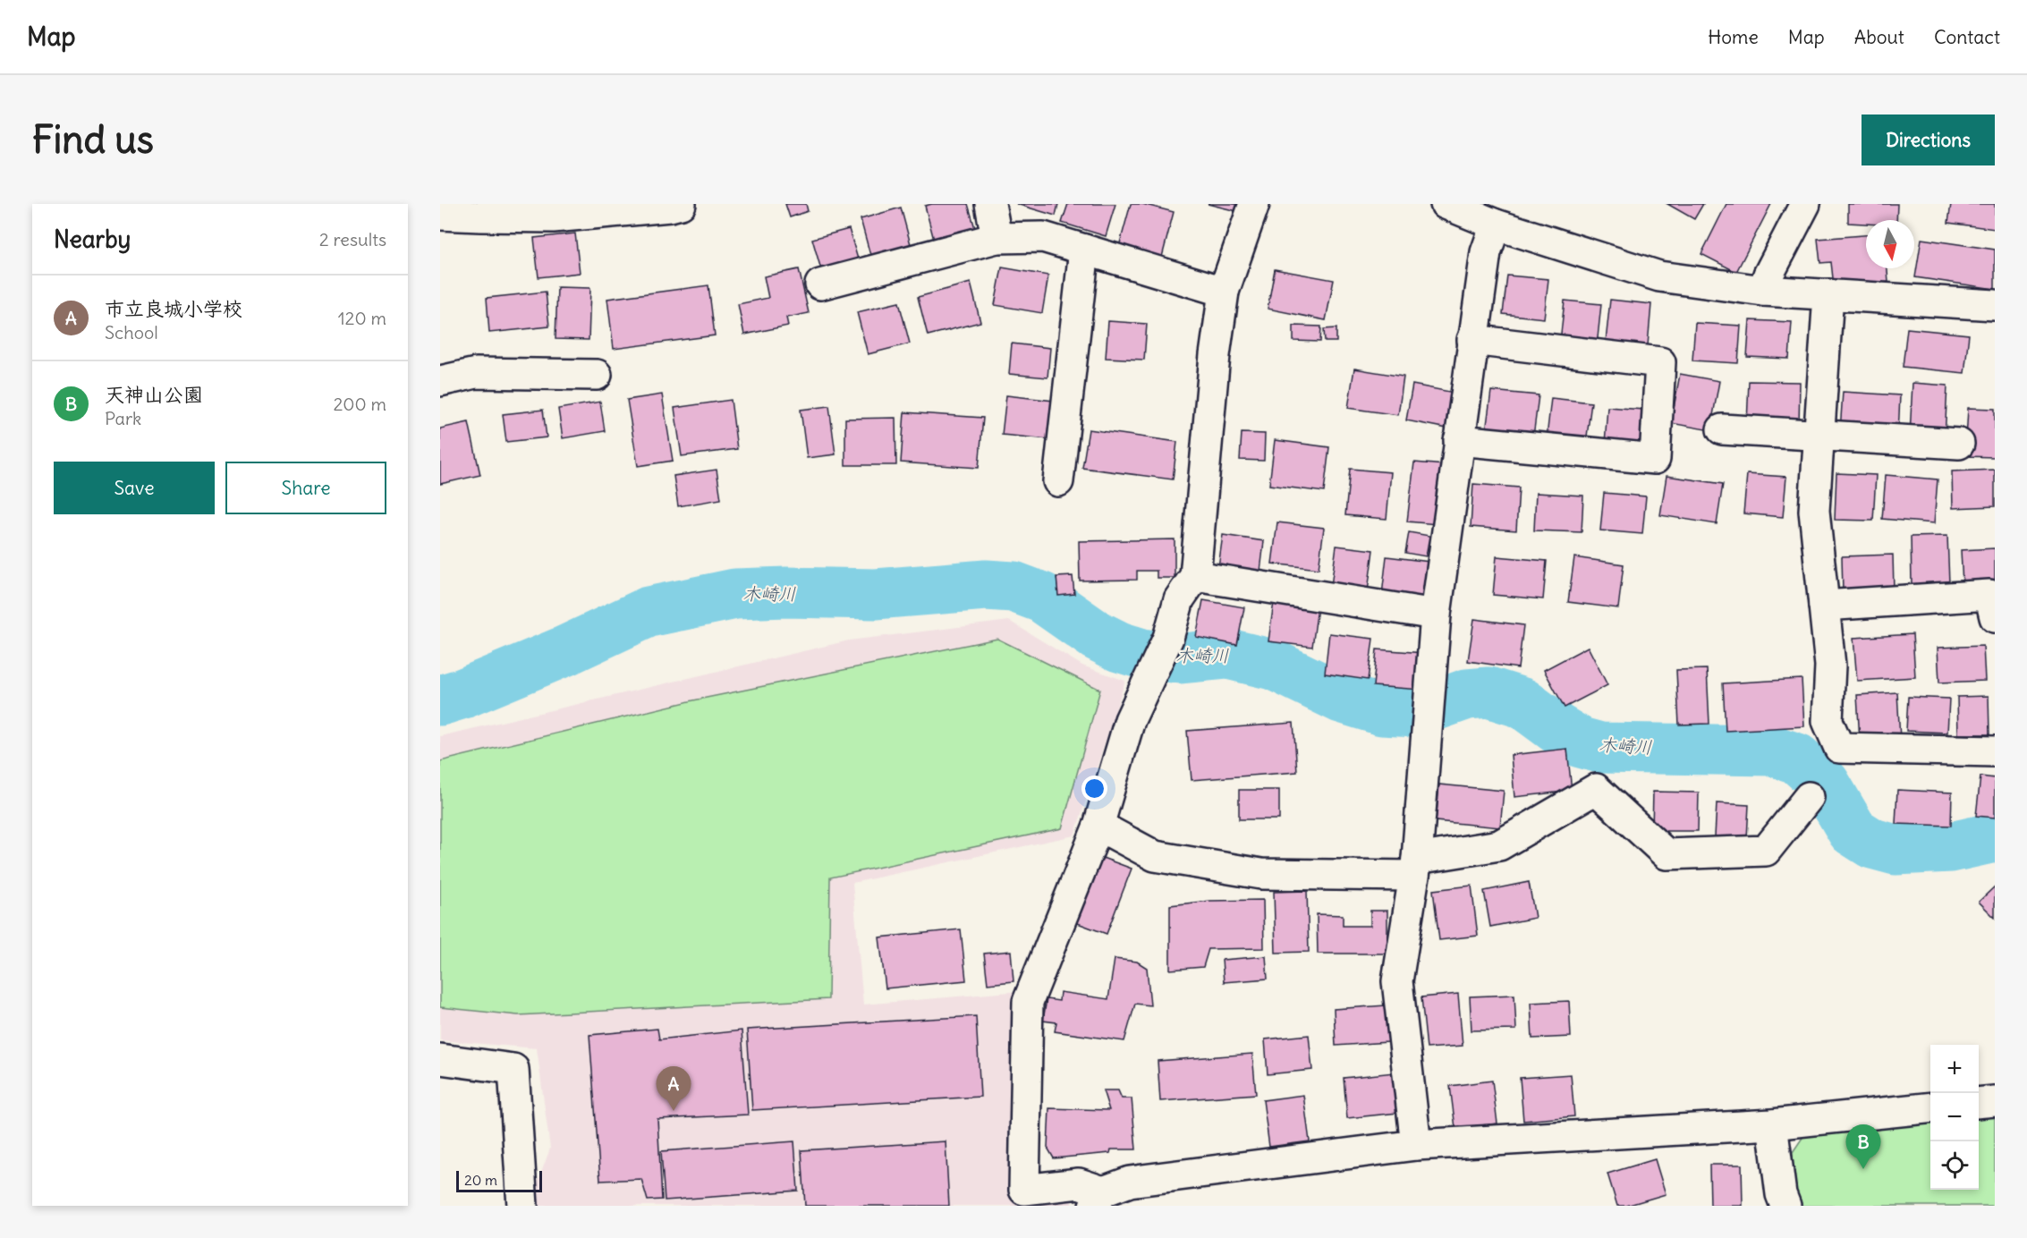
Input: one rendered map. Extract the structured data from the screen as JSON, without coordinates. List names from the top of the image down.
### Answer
{
  "water": ["木崎川"],
  "scale_bar": "20 m",
  "north": "bottom",
  "page": {
    "header": "Map",
    "nav": [
      "Home",
      "Map",
      "About",
      "Contact"
    ],
    "buttons": [
      "Directions",
      ["Save", "Share"]
    ],
    "title": "Find us",
    "heading": ["Nearby", "2 results"],
    "list": [
      {
        "mark": "A",
        "name": "市立良城小学校",
        "note": "School",
        "value": "120 m"
      },
      {
        "mark": "B",
        "name": "天神山公園",
        "note": "Park",
        "value": "200 m"
      }
    ],
    "map_buttons": ["+", "−"],
    "pins": ["A", "B"],
    "scale": "20 m"
  }
}
